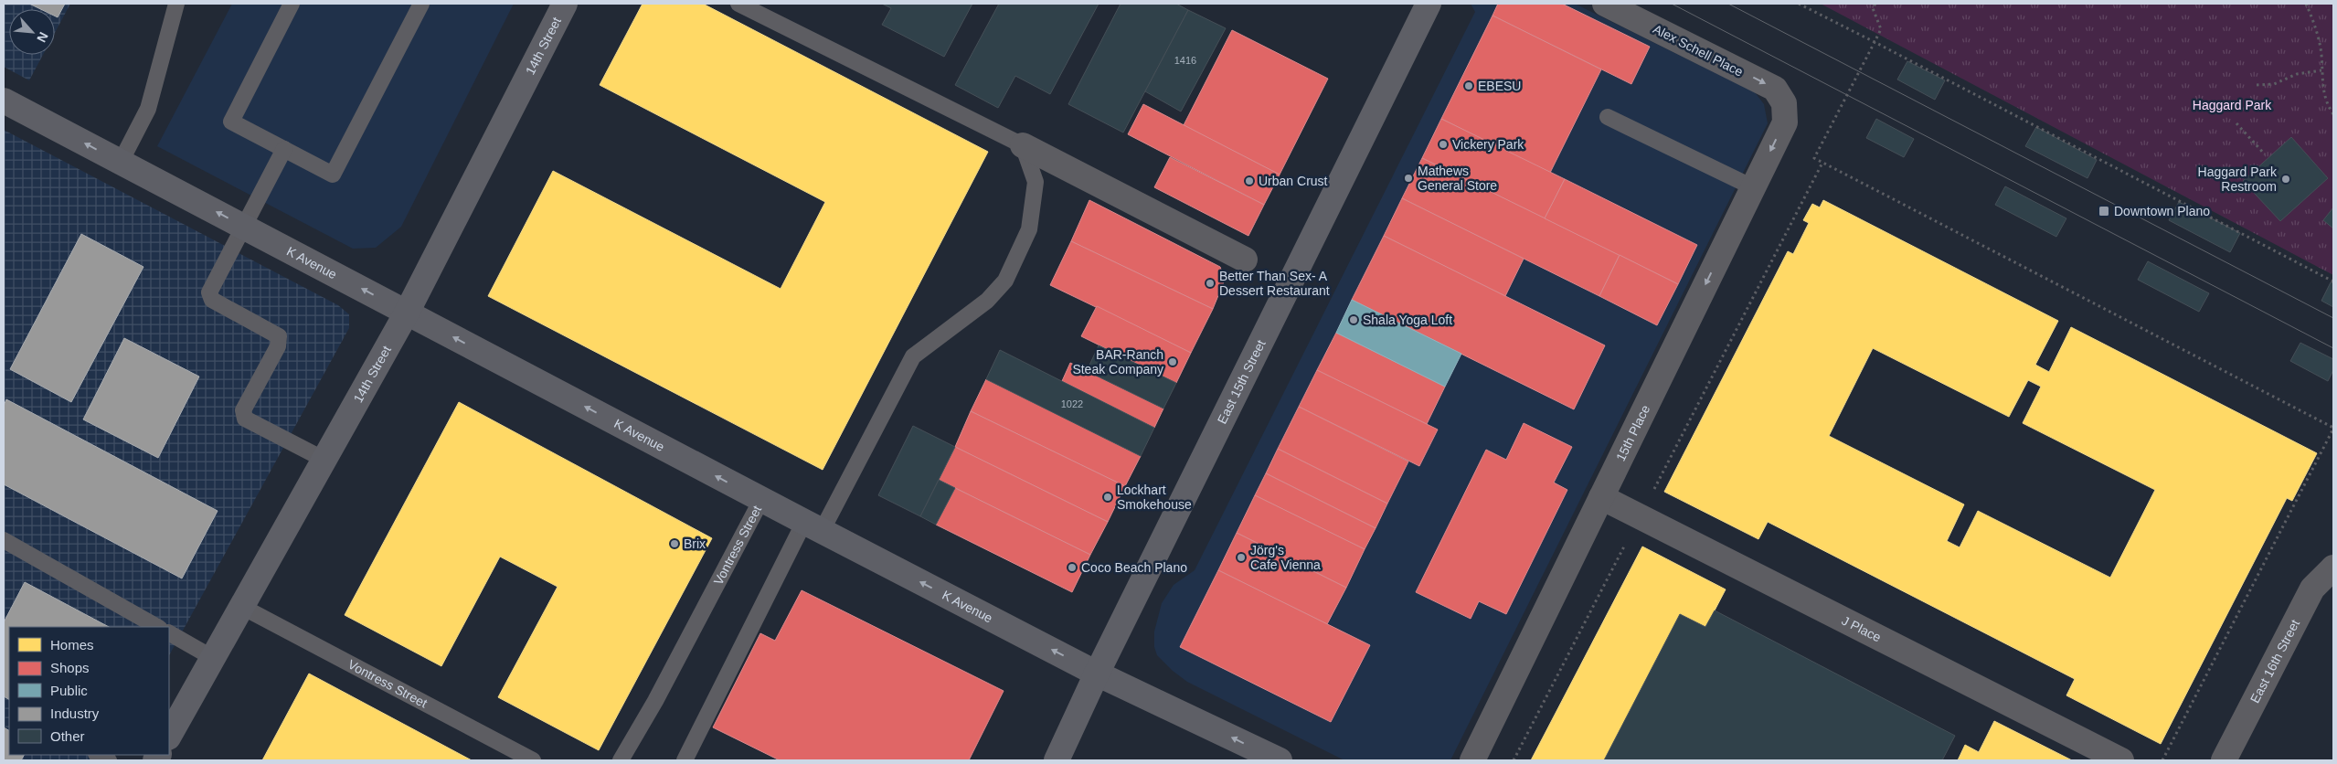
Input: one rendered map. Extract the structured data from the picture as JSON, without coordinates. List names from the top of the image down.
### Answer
{
  "streets": {
    "main road": ["14th Street", "K Avenue", "East 15th Street"],
    "street": [
      "Alex Schell Place",
      "15th Place",
      "J Place",
      "East 16th Street"
    ],
    "lane": ["Vontress Street"]
  },
  "crossings": [
    ["14th Street", "K Avenue"],
    ["14th Street", "Vontress Street"],
    ["Alex Schell Place", "15th Place"],
    ["K Avenue", "East 15th Street"],
    ["K Avenue", "Vontress Street"],
    ["15th Place", "J Place"]
  ],
  "one_way": ["Alex Schell Place", "K Avenue", "15th Place"],
  "parks": ["Haggard Park"],
  "places": {
    "other": [
      "EBESU",
      "Vickery Park",
      "Mathews General Store",
      "Haggard Park Restroom",
      "Urban Crust",
      "Better Than Sex- A Dessert Restaurant",
      "Shala Yoga Loft",
      "BAR-Ranch Steak Company",
      "Lockhart Smokehouse",
      "Brix",
      "Jörg's Cafe Vienna",
      "Coco Beach Plano"
    ],
    "transit": ["Downtown Plano"]
  },
  "house_numbers": ["1416", "1022"],
  "legend": [
    "Homes",
    "Shops",
    "Public",
    "Industry",
    "Other"
  ],
  "north": "bottom right"
}
